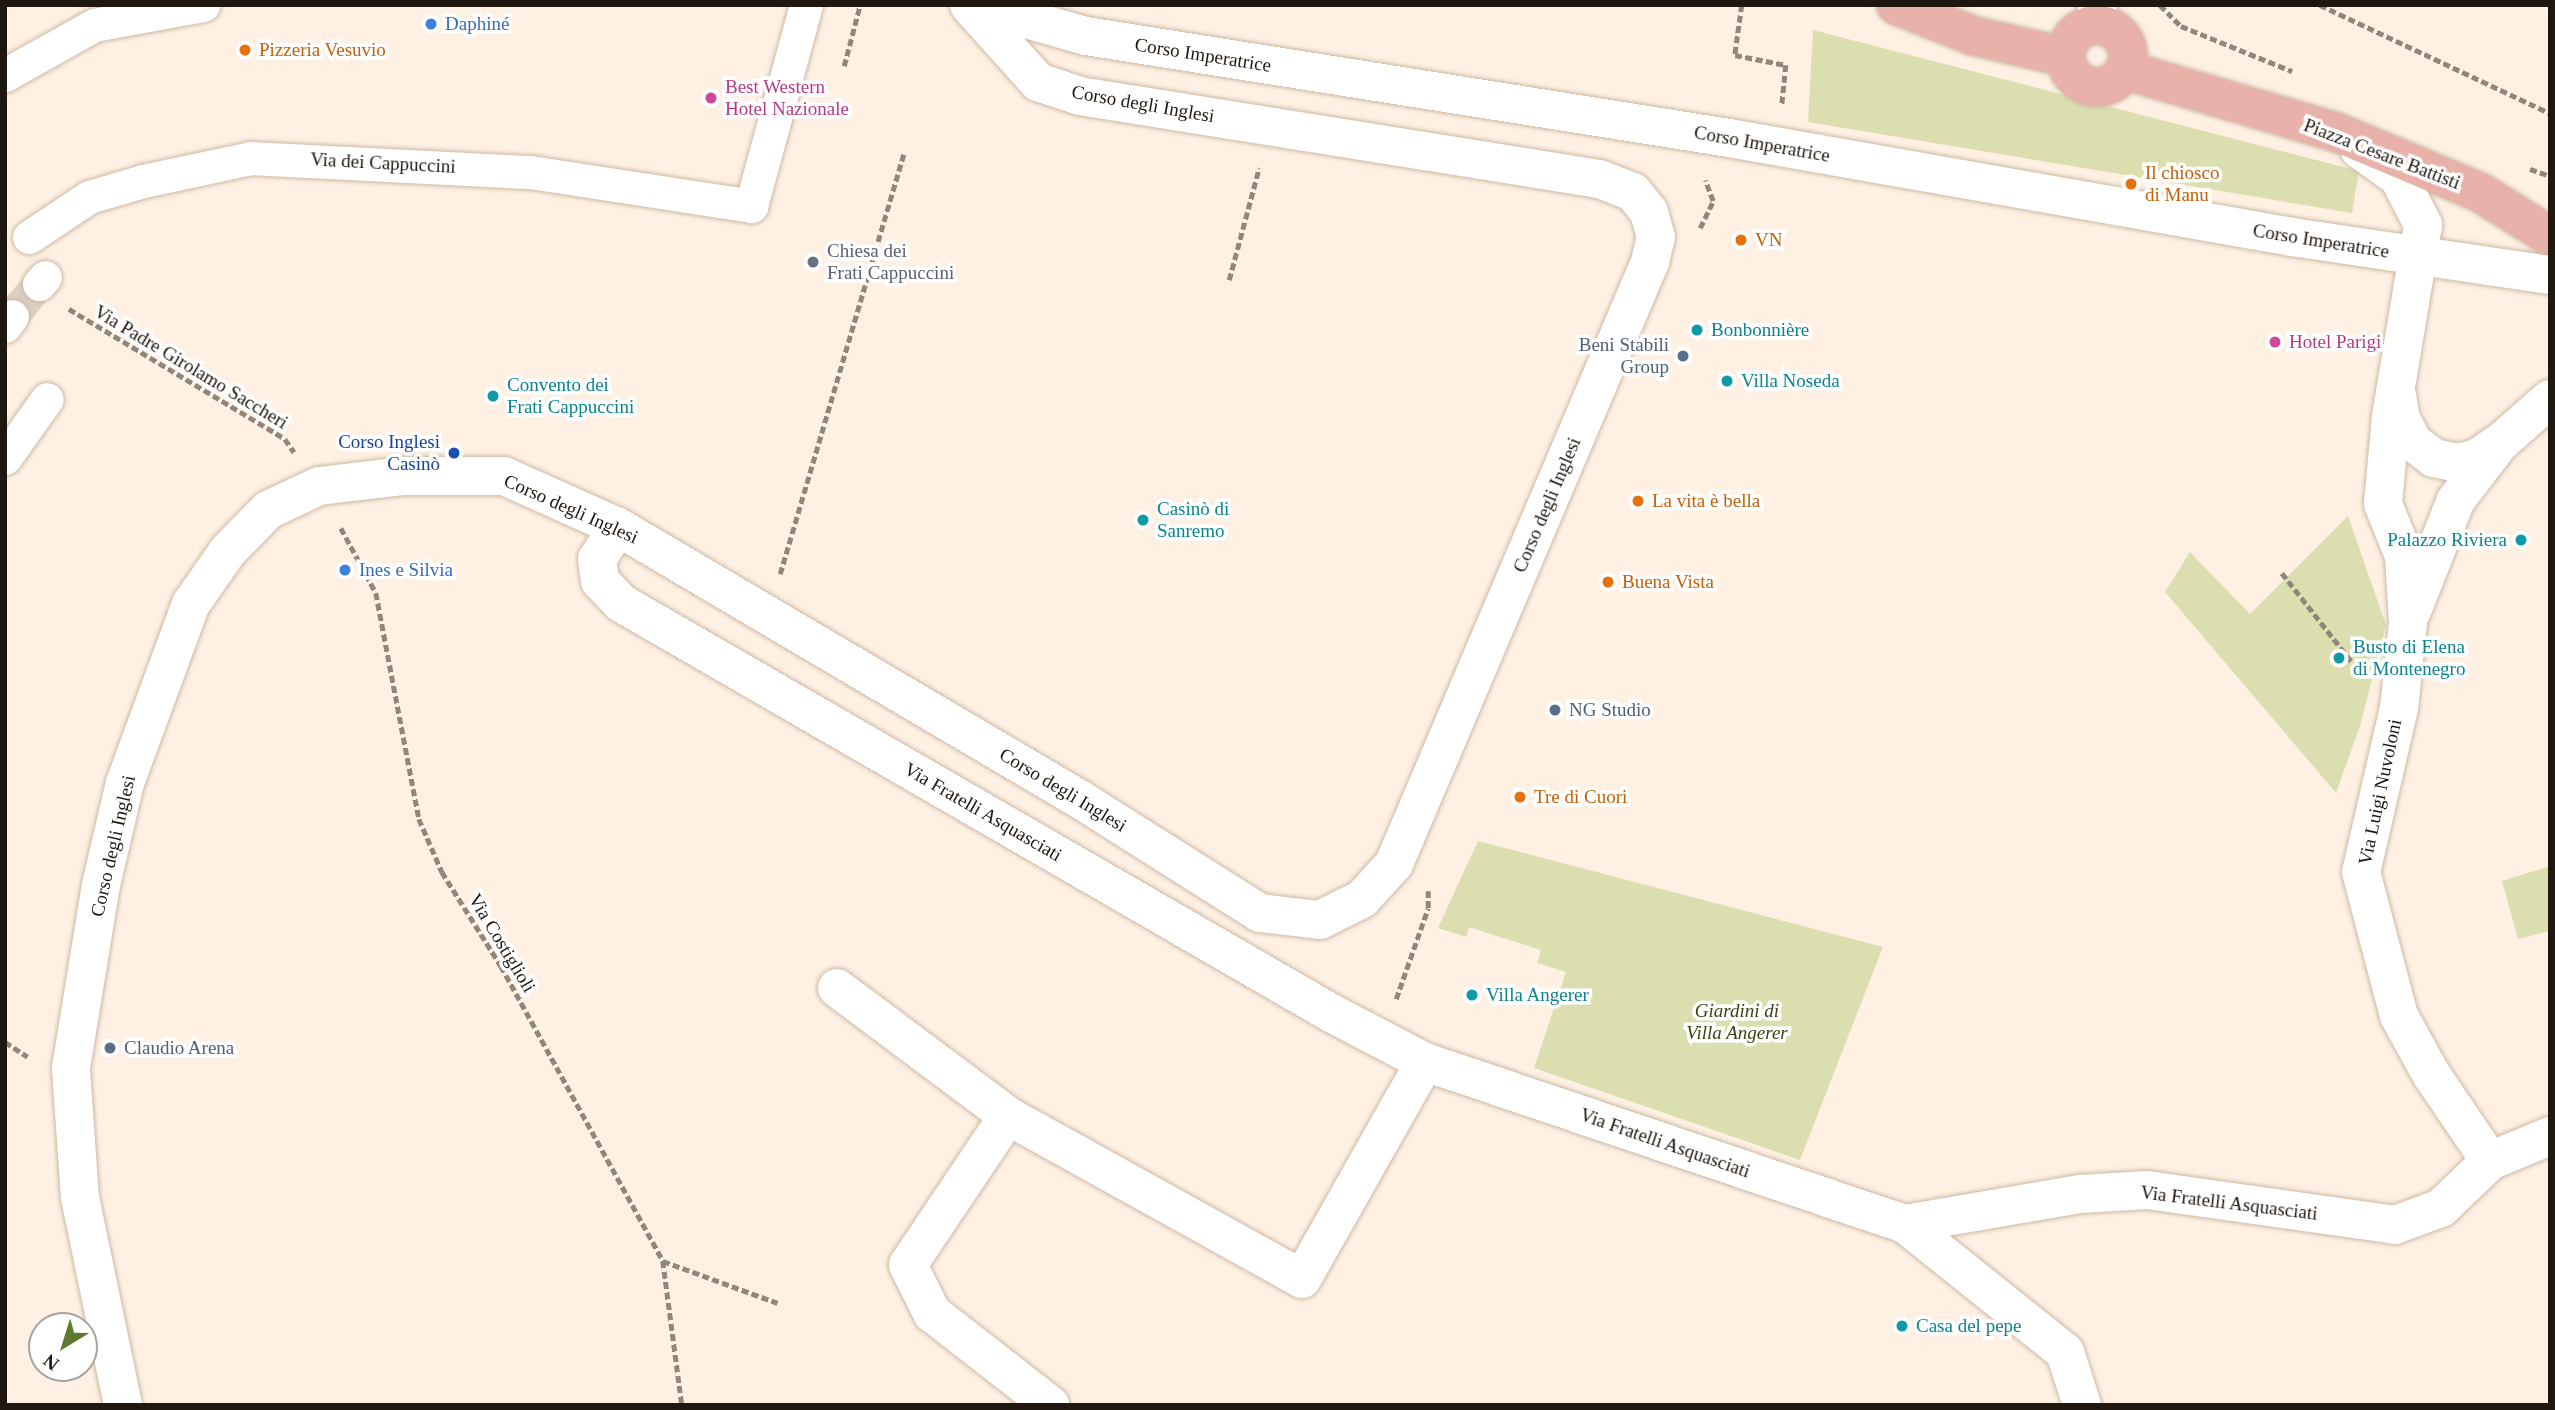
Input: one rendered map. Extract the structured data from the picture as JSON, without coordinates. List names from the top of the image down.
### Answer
{
  "streets": {
    "main road": ["Piazza Cesare Battisti"],
    "street": [
      "Corso Imperatrice",
      "Corso degli Inglesi",
      "Via dei Cappuccini",
      "Via Luigi Nuvoloni",
      "Via Fratelli Asquasciati"
    ],
    "path": ["Via Padre Girolamo Saccheri", "Via Costiglioli"]
  },
  "crossings": [
    ["Corso Imperatrice", "Via Luigi Nuvoloni"],
    ["Corso degli Inglesi", "Via Padre Girolamo Saccheri"],
    ["Corso degli Inglesi", "Via Fratelli Asquasciati"],
    ["Corso degli Inglesi", "Via Costiglioli"],
    ["Piazza Cesare Battisti", "Via Luigi Nuvoloni"],
    ["Via Padre Girolamo Saccheri", "Via Costiglioli"],
    ["Via Luigi Nuvoloni", "Via Fratelli Asquasciati"]
  ],
  "parks": ["Giardini di Villa Angerer"],
  "places": [
    "Daphiné",
    "Pizzeria Vesuvio",
    "Best Western Hotel Nazionale",
    "Il chiosco di Manu",
    "VN",
    "Chiesa dei Frati Cappuccini",
    "Bonbonnière",
    "Hotel Parigi",
    "Beni Stabili Group",
    "Villa Noseda",
    "Convento dei Frati Cappuccini",
    "Corso Inglesi Casinò",
    "La vita è bella",
    "Casinò di Sanremo",
    "Palazzo Riviera",
    "Ines e Silvia",
    "Buena Vista",
    "Busto di Elena di Montenegro",
    "NG Studio",
    "Tre di Cuori",
    "Villa Angerer",
    "Claudio Arena",
    "Casa del pepe"
  ],
  "north": "bottom left"
}
